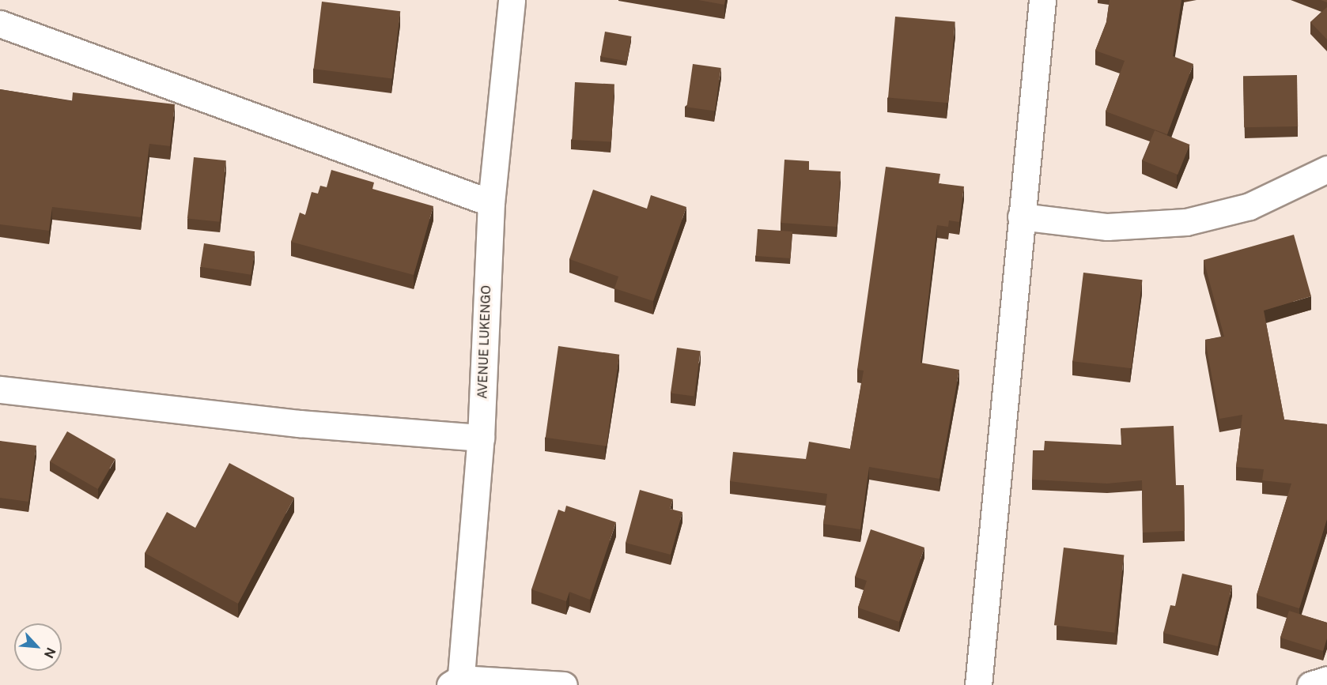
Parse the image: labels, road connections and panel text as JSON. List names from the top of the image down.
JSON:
{
  "streets": {
    "street": ["AVENUE LUKENGO"]
  },
  "north": "bottom right"
}
